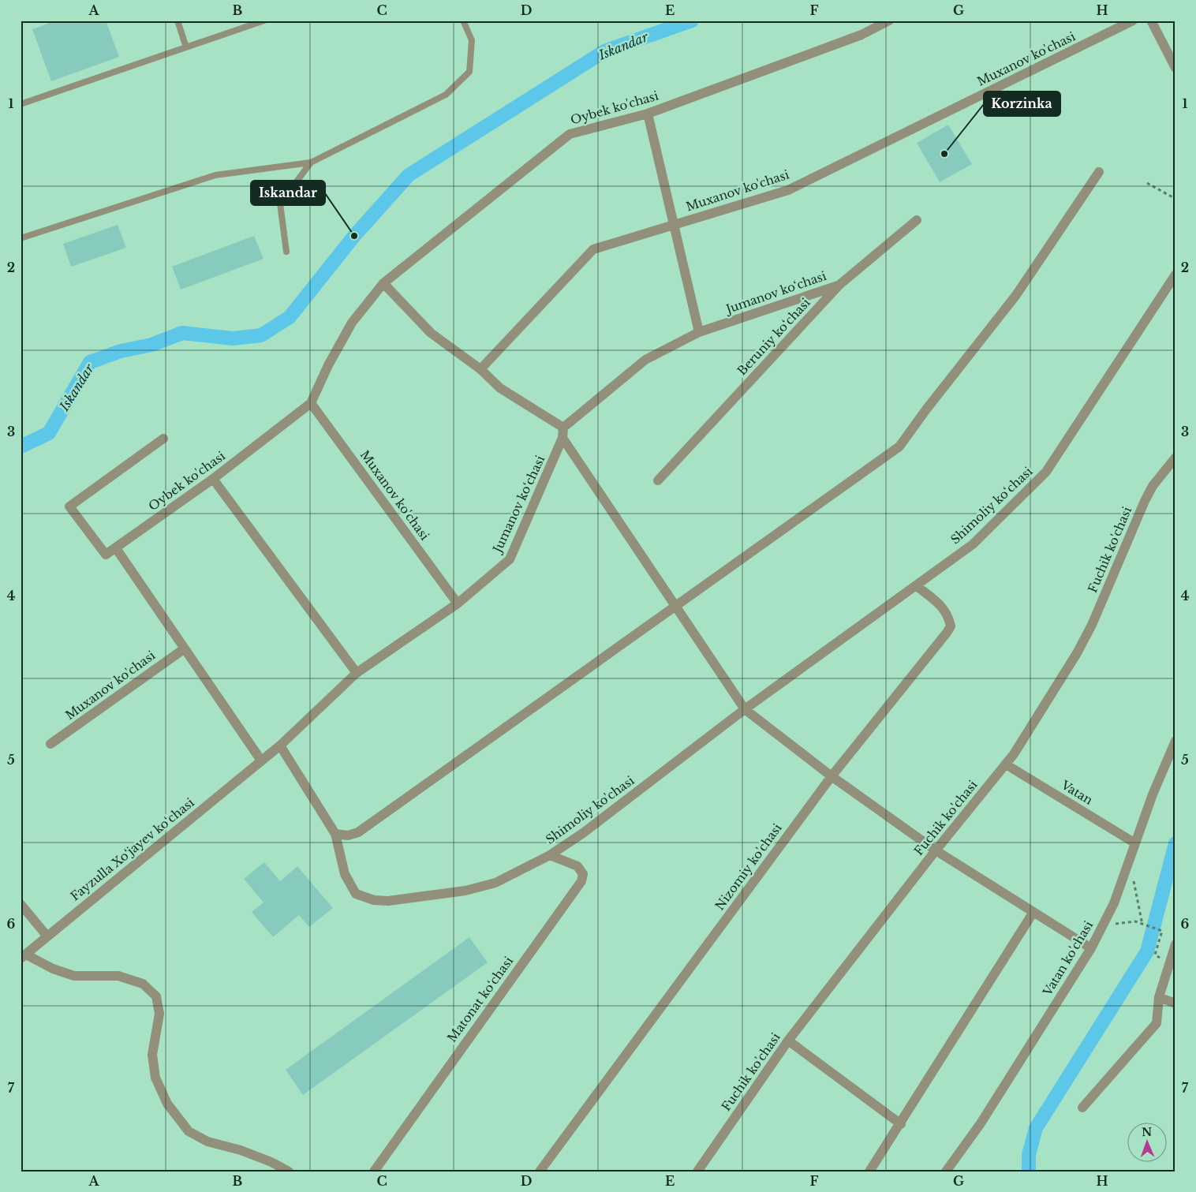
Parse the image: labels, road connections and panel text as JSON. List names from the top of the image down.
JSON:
{
  "streets": {
    "street": [
      "Muxanov ko'chasi",
      "Oybek ko'chasi",
      "Jumanov ko‘chasi",
      "Beruniy ko‘chasi",
      "Shimoliy ko‘chasi",
      "Fuchik ko'chasi",
      "Vatan",
      "Shimoliy ko'chasi",
      "Fayzulla Xo‘jayev ko‘chasi",
      "Nizomiy ko'chasi",
      "Vatan ko'chasi",
      "Matonat ko‘chasi"
    ]
  },
  "crossings": [
    ["Muxanov ko'chasi", "Oybek ko'chasi"],
    ["Muxanov ko'chasi", "Jumanov ko‘chasi"],
    ["Jumanov ko‘chasi", "Beruniy ko‘chasi"],
    ["Jumanov ko‘chasi", "Shimoliy ko'chasi"],
    ["Jumanov ko‘chasi", "Fayzulla Xo‘jayev ko‘chasi"],
    ["Shimoliy ko‘chasi", "Shimoliy ko'chasi"],
    ["Shimoliy ko‘chasi", "Nizomiy ko'chasi"],
    ["Fuchik ko'chasi", "Vatan"],
    ["Vatan", "Vatan ko'chasi"],
    ["Shimoliy ko'chasi", "Matonat ko‘chasi"]
  ],
  "water": ["Iskandar"],
  "places": ["Korzinka", "Iskandar"],
  "north": "top",
  "grid": {
    "columns": [
      "A",
      "B",
      "C",
      "D",
      "E",
      "F",
      "G",
      "H"
    ],
    "rows": [
      "1",
      "2",
      "3",
      "4",
      "5",
      "6",
      "7"
    ]
  }
}
